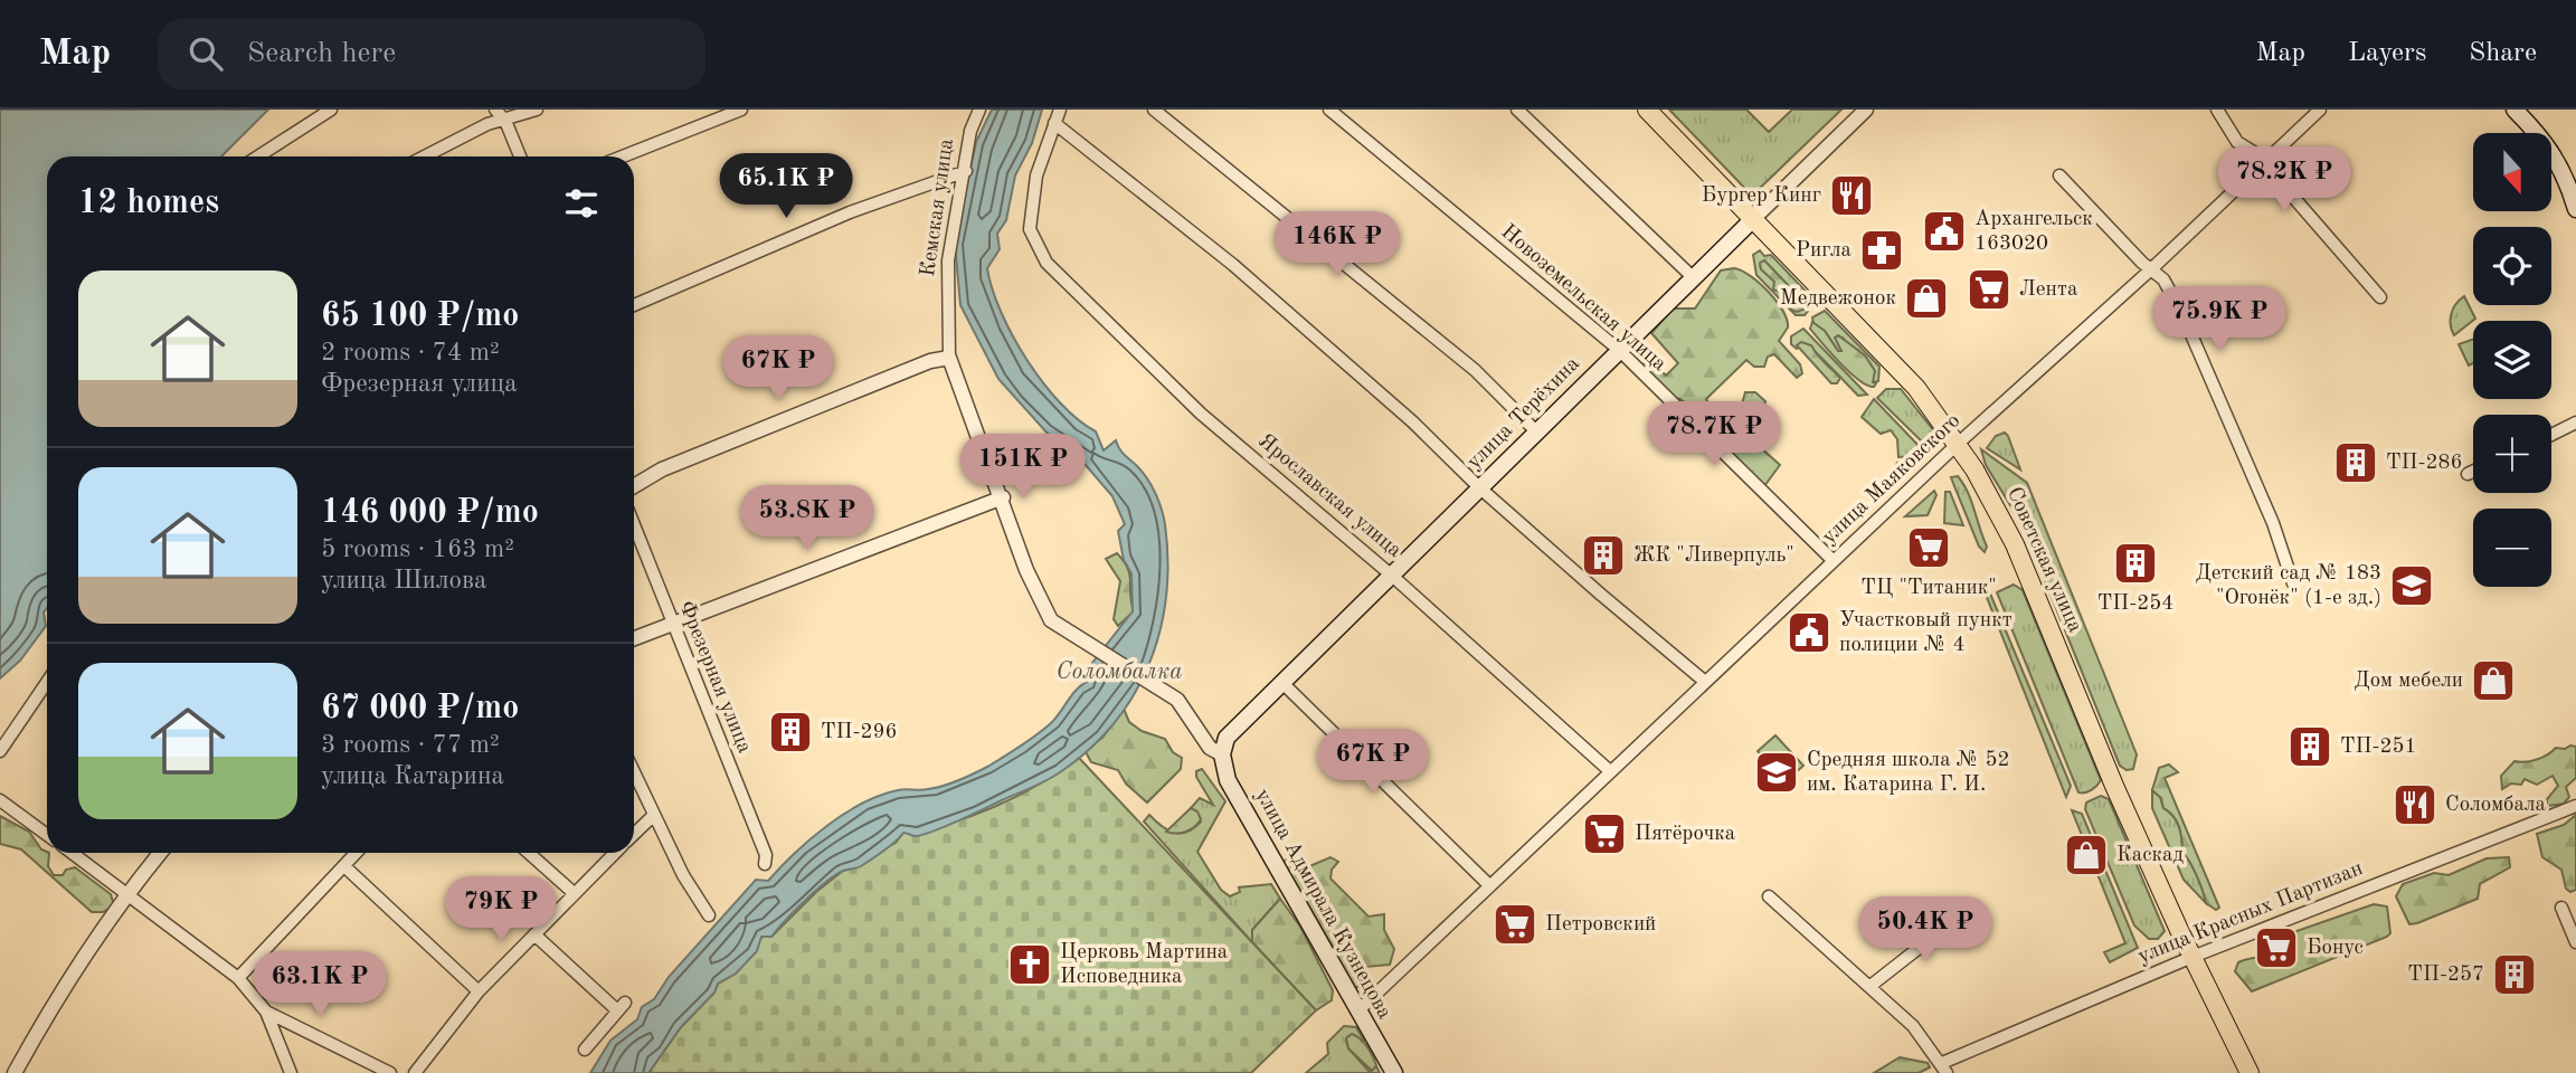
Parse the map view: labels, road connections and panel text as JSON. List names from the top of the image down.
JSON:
{
  "streets": {
    "main road": ["улица Терёхина", "Советская улица", "улица Адмирала Кузнецова"],
    "street": [
      "Кемская улица",
      "Новоземельская улица",
      "улица Маяковского",
      "Ярославская улица",
      "Фрезерная улица",
      "улица Красных Партизан"
    ]
  },
  "crossings": [
    ["Кемская улица", "улица Терёхина"],
    ["Кемская улица", "улица Адмирала Кузнецова"],
    ["Новоземельская улица", "улица Терёхина"],
    ["Новоземельская улица", "улица Маяковского"],
    ["улица Терёхина", "Ярославская улица"],
    ["улица Терёхина", "Советская улица"],
    ["улица Терёхина", "улица Адмирала Кузнецова"],
    ["улица Маяковского", "Ярославская улица"],
    ["улица Маяковского", "Советская улица"],
    ["улица Маяковского", "улица Адмирала Кузнецова"],
    ["Советская улица", "улица Красных Партизан"]
  ],
  "water": ["Соломбалка"],
  "places": {
    "restaurant": ["Бургер Кинг", "Соломбала"],
    "public building": ["Архангельск 163020", "Участковый пункт полиции № 4"],
    "pharmacy": ["Ригла"],
    "supermarket": [
      "Лента",
      "ТЦ \"Титаник\"",
      "Пятёрочка",
      "Петровский",
      "Бонус"
    ],
    "shop": ["Медвежонок", "Дом мебели", "Каскад"],
    "building": [
      "ТП-286",
      "ЖК \"Ливерпуль\"",
      "ТП-254",
      "ТП-296",
      "ТП-251",
      "ТП-257"
    ],
    "school or university": ["Детский сад № 183 \"Огонёк\" (1-е зд.)", "Средняя школа № 52 им. Катарина Г. И."],
    "church": ["Церковь Мартина Исповедника"]
  },
  "north": "bottom",
  "page": {
    "header": "Map",
    "search": "Search here",
    "nav": ["Map", "Layers", "Share"],
    "map_buttons": ["+", "−"],
    "price": [
      "78.2K ₽",
      "65.1K ₽",
      "146K ₽",
      "75.9K ₽",
      "67K ₽",
      "78.7K ₽",
      "151K ₽",
      "53.8K ₽",
      "67K ₽",
      "79K ₽",
      "50.4K ₽",
      "63.1K ₽"
    ],
    "heading": "12 homes",
    "list": [
      {
        "name": "65 100 ₽/mo",
        "note": "2 rooms · 74 m² · Фрезерная улица"
      },
      {
        "name": "146 000 ₽/mo",
        "note": "5 rooms · 163 m² · улица Шилова"
      },
      {
        "name": "67 000 ₽/mo",
        "note": "3 rooms · 77 m² · улица Катарина"
      }
    ]
  }
}
